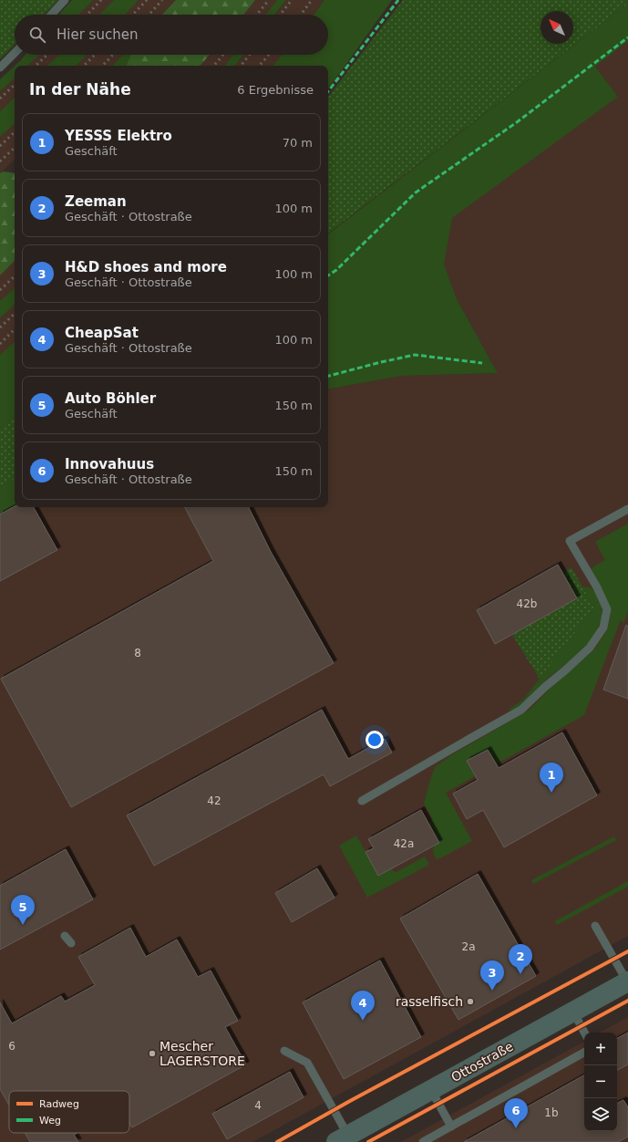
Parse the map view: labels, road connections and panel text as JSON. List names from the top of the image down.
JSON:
{
  "streets": {
    "main road": ["Ottostraße"]
  },
  "places": ["rasselfisch", "Mescher LAGERSTORE"],
  "house_numbers": [
    "42b",
    "8",
    "42",
    "42a",
    "2a",
    "6",
    "4",
    "1b"
  ],
  "legend": ["Radweg", "Weg"],
  "north": "top left",
  "page": {
    "search": "Hier suchen",
    "heading": ["In der Nähe", "6 Ergebnisse"],
    "list": [
      {
        "mark": "1",
        "name": "YESSS Elektro",
        "note": "Geschäft",
        "value": "70 m"
      },
      {
        "mark": "2",
        "name": "Zeeman",
        "note": "Geschäft · Ottostraße",
        "value": "100 m"
      },
      {
        "mark": "3",
        "name": "H&D shoes and more",
        "note": "Geschäft · Ottostraße",
        "value": "100 m"
      },
      {
        "mark": "4",
        "name": "CheapSat",
        "note": "Geschäft · Ottostraße",
        "value": "100 m"
      },
      {
        "mark": "5",
        "name": "Auto Böhler",
        "note": "Geschäft",
        "value": "150 m"
      },
      {
        "mark": "6",
        "name": "Innovahuus",
        "note": "Geschäft · Ottostraße",
        "value": "150 m"
      }
    ],
    "pins": [
      "1",
      "5",
      "2",
      "3",
      "4",
      "6"
    ],
    "map_buttons": ["+", "−"]
  }
}
